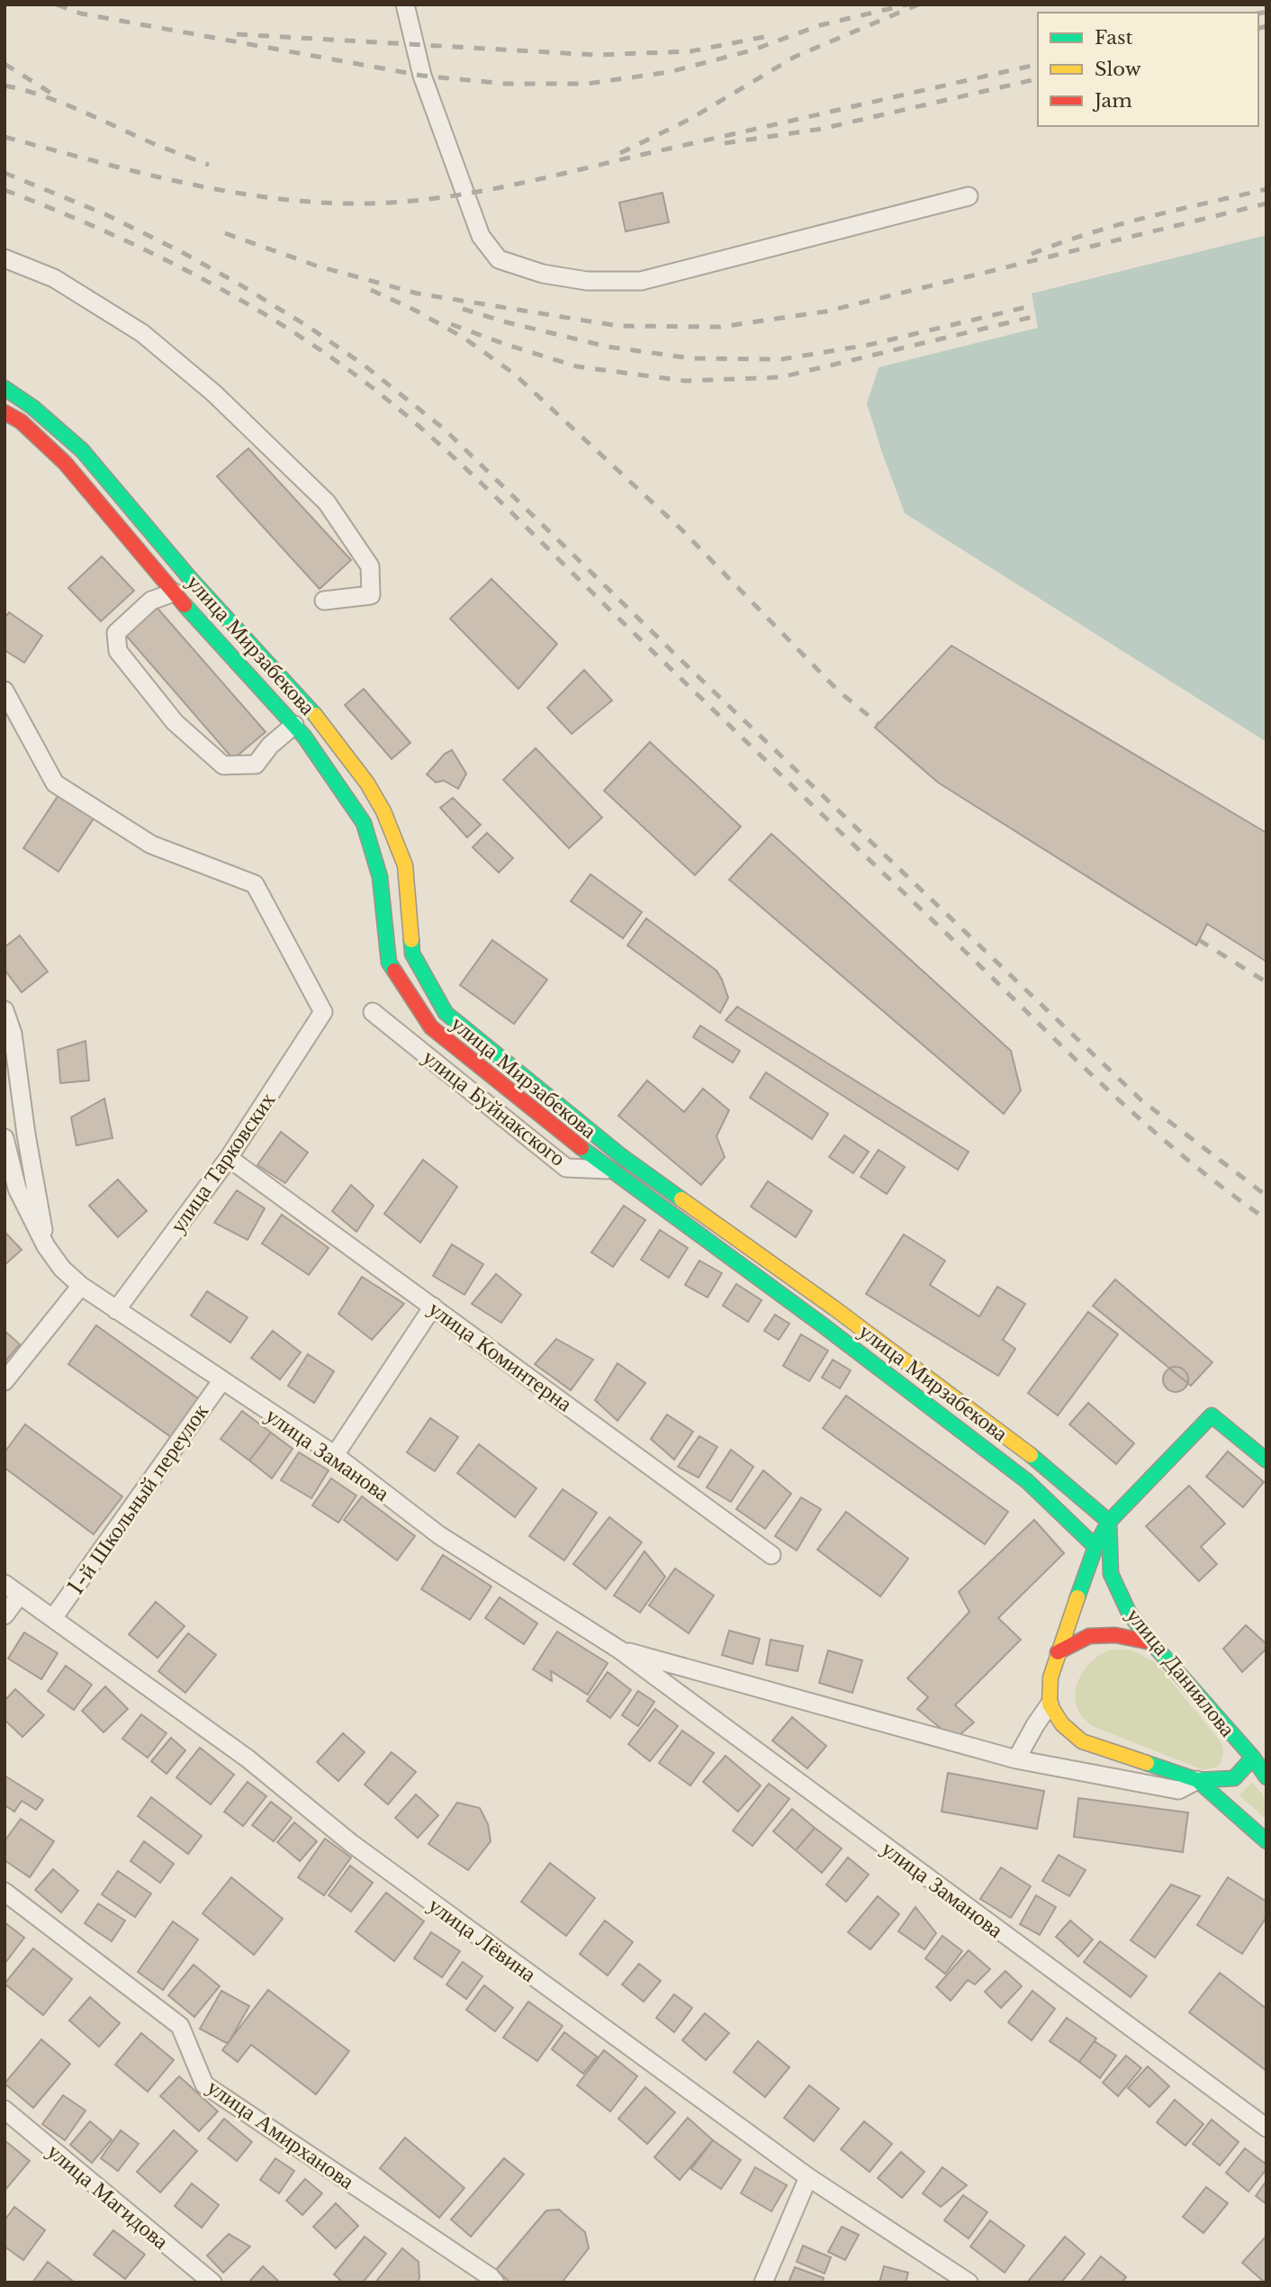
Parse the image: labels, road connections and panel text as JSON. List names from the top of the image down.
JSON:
{
  "streets": {
    "main road": ["улица Мирзабекова", "улица Даниялова"],
    "street": [
      "улица Буйнакского",
      "улица Тарковских",
      "улица Коминтерна",
      "улица Заманова",
      "1-й Школьный переулок",
      "улица Лёвина",
      "улица Амирханова",
      "улица Магидова"
    ]
  },
  "crossings": [
    ["улица Мирзабекова", "улица Буйнакского"],
    ["улица Мирзабекова", "улица Даниялова"],
    ["улица Тарковских", "улица Коминтерна"],
    ["улица Тарковских", "улица Заманова"],
    ["улица Заманова", "1-й Школьный переулок"],
    ["1-й Школьный переулок", "улица Лёвина"]
  ],
  "legend": ["Fast", "Slow", "Jam"]
}
